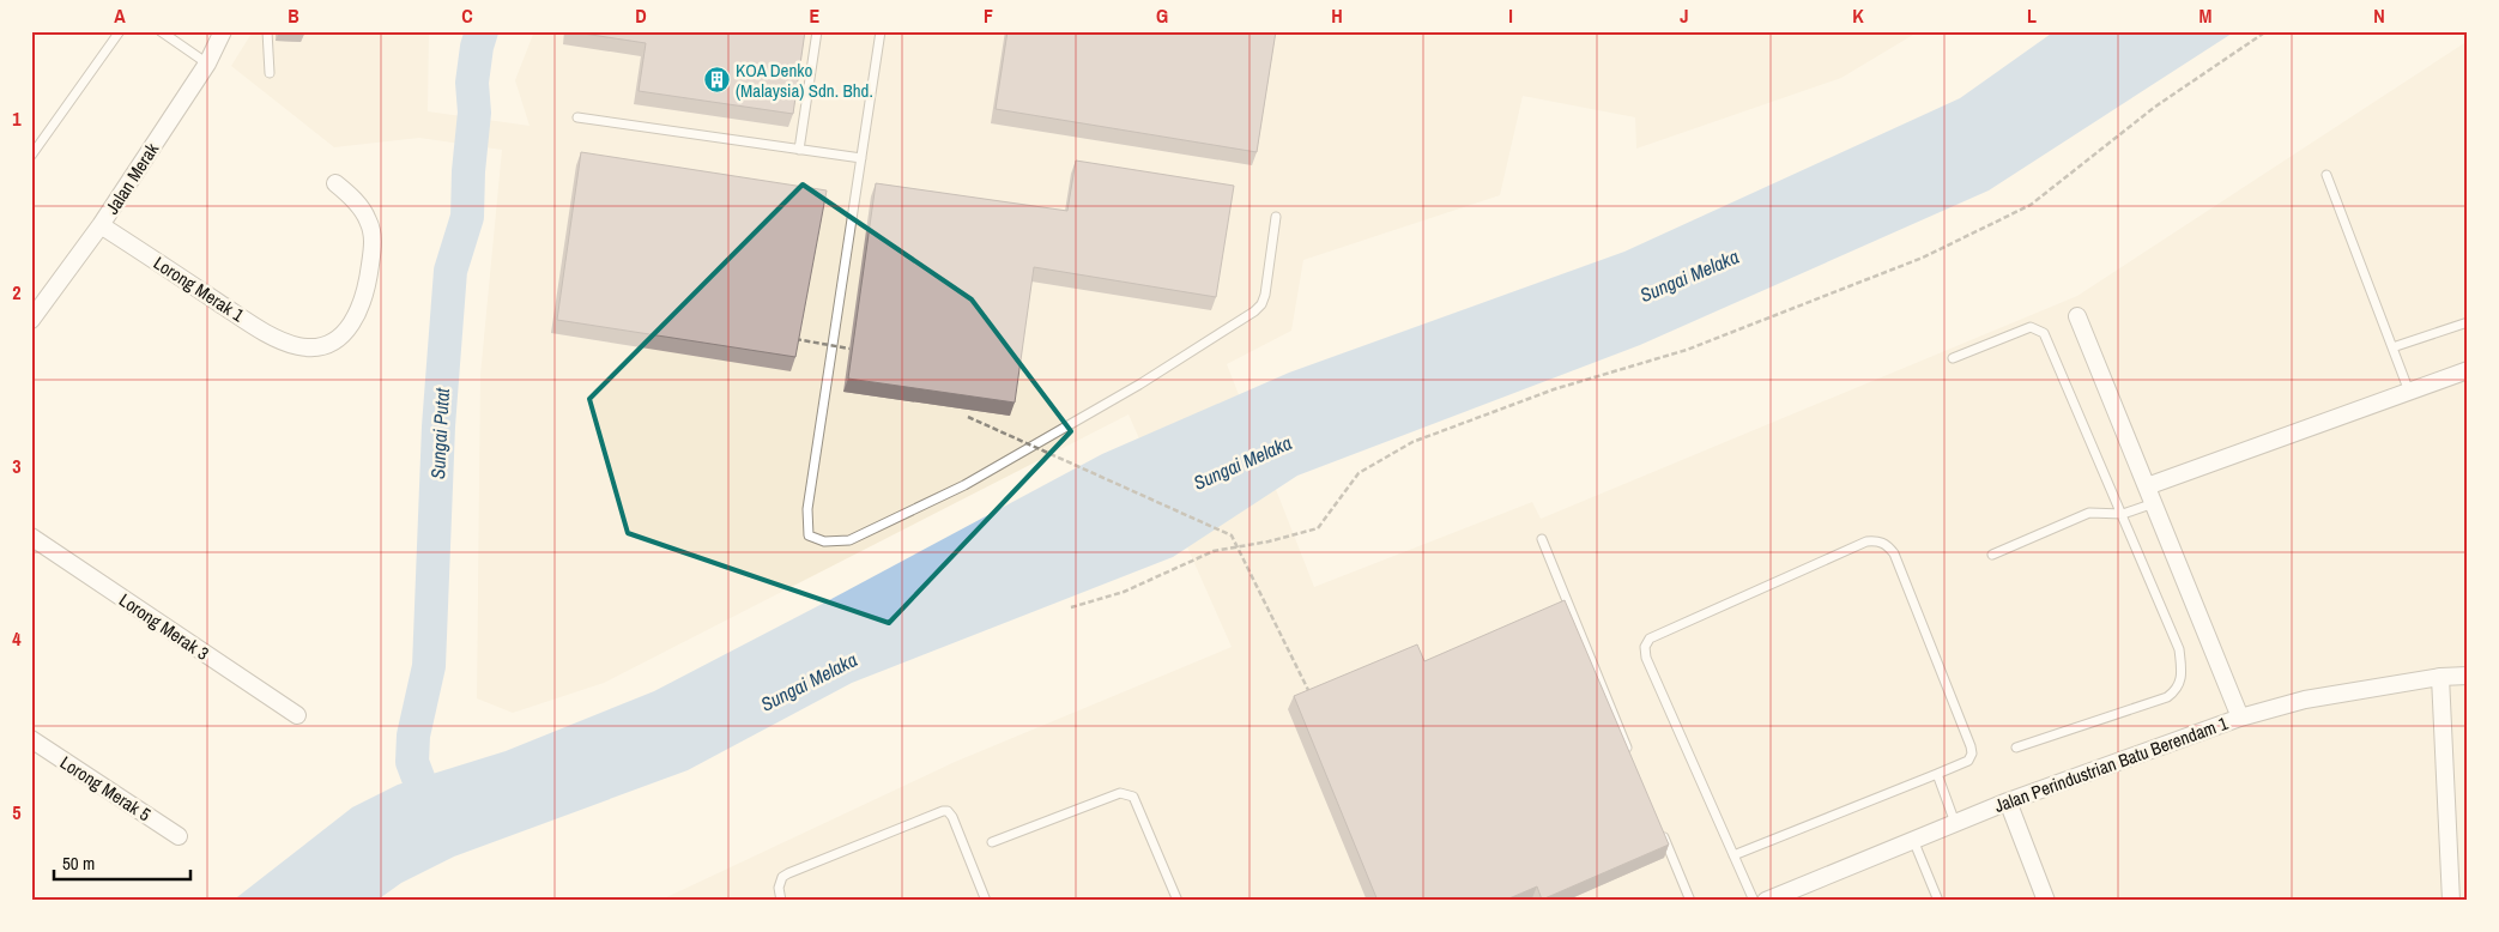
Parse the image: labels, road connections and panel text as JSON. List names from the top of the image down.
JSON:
{
  "streets": {
    "street": [
      "Jalan Merak",
      "Lorong Merak 1",
      "Lorong Merak 3",
      "Jalan Perindustrian Batu Berendam 1",
      "Lorong Merak 5"
    ]
  },
  "crossings": [
    ["Jalan Merak", "Lorong Merak 1"]
  ],
  "water": ["Sungai Melaka", "Sungai Putat"],
  "places": {
    "building": ["KOA Denko (Malaysia) Sdn. Bhd."]
  },
  "scale_bar": "50 m",
  "grid": {
    "columns": [
      "A",
      "B",
      "C",
      "D",
      "E",
      "F",
      "G",
      "H",
      "I",
      "J",
      "K",
      "L",
      "M",
      "N"
    ],
    "rows": [
      "1",
      "2",
      "3",
      "4",
      "5"
    ]
  }
}
